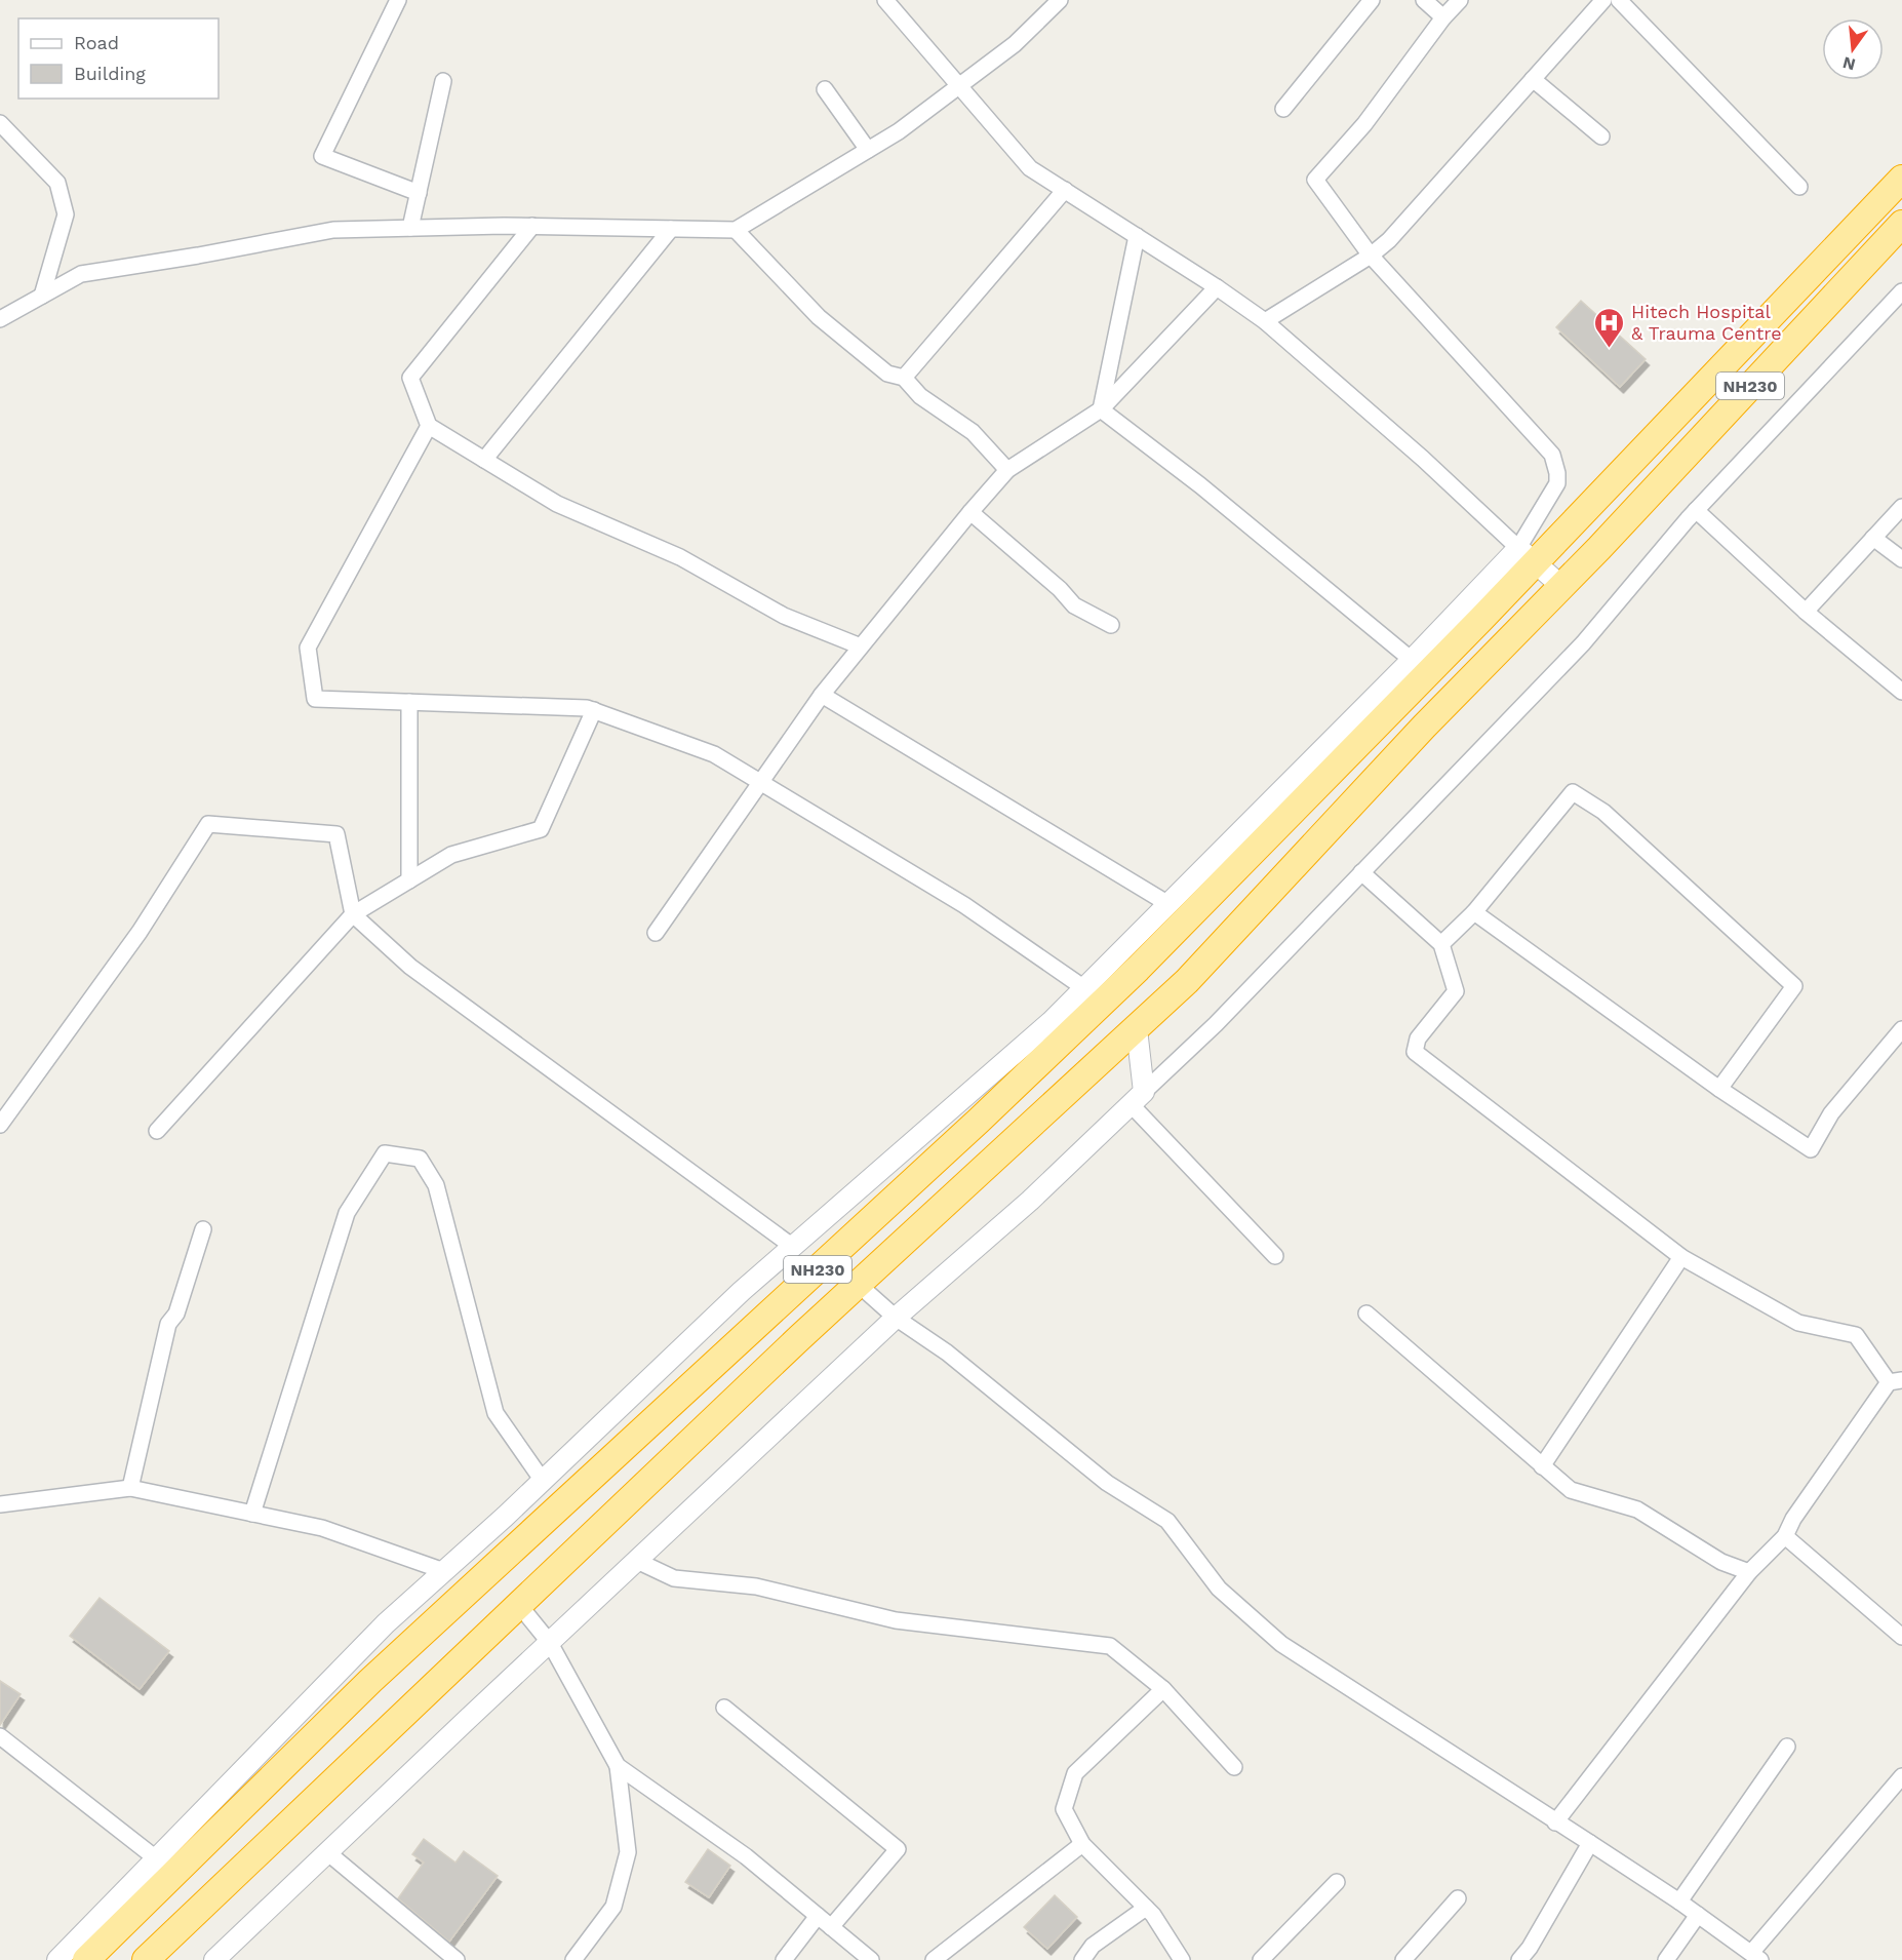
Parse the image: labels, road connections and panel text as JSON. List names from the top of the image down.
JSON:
{
  "streets": {
    "highway": ["NH230"]
  },
  "places": {
    "hospital": ["Hitech Hospital & Trauma Centre"]
  },
  "legend": ["Road", "Building"],
  "north": "bottom"
}
